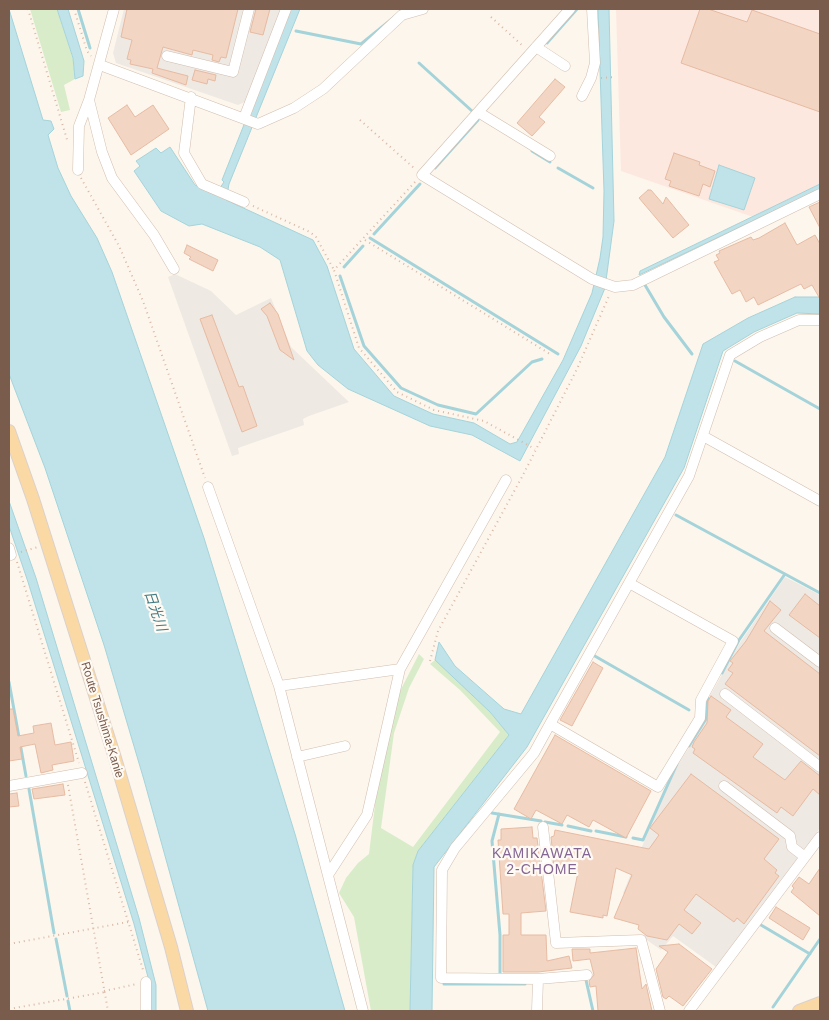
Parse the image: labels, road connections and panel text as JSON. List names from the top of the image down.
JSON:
{
  "streets": {
    "main road": ["Route Tsushima-Kanie"]
  },
  "districts": ["KAMIKAWATA 2-CHOME"],
  "water": ["日光川"]
}
